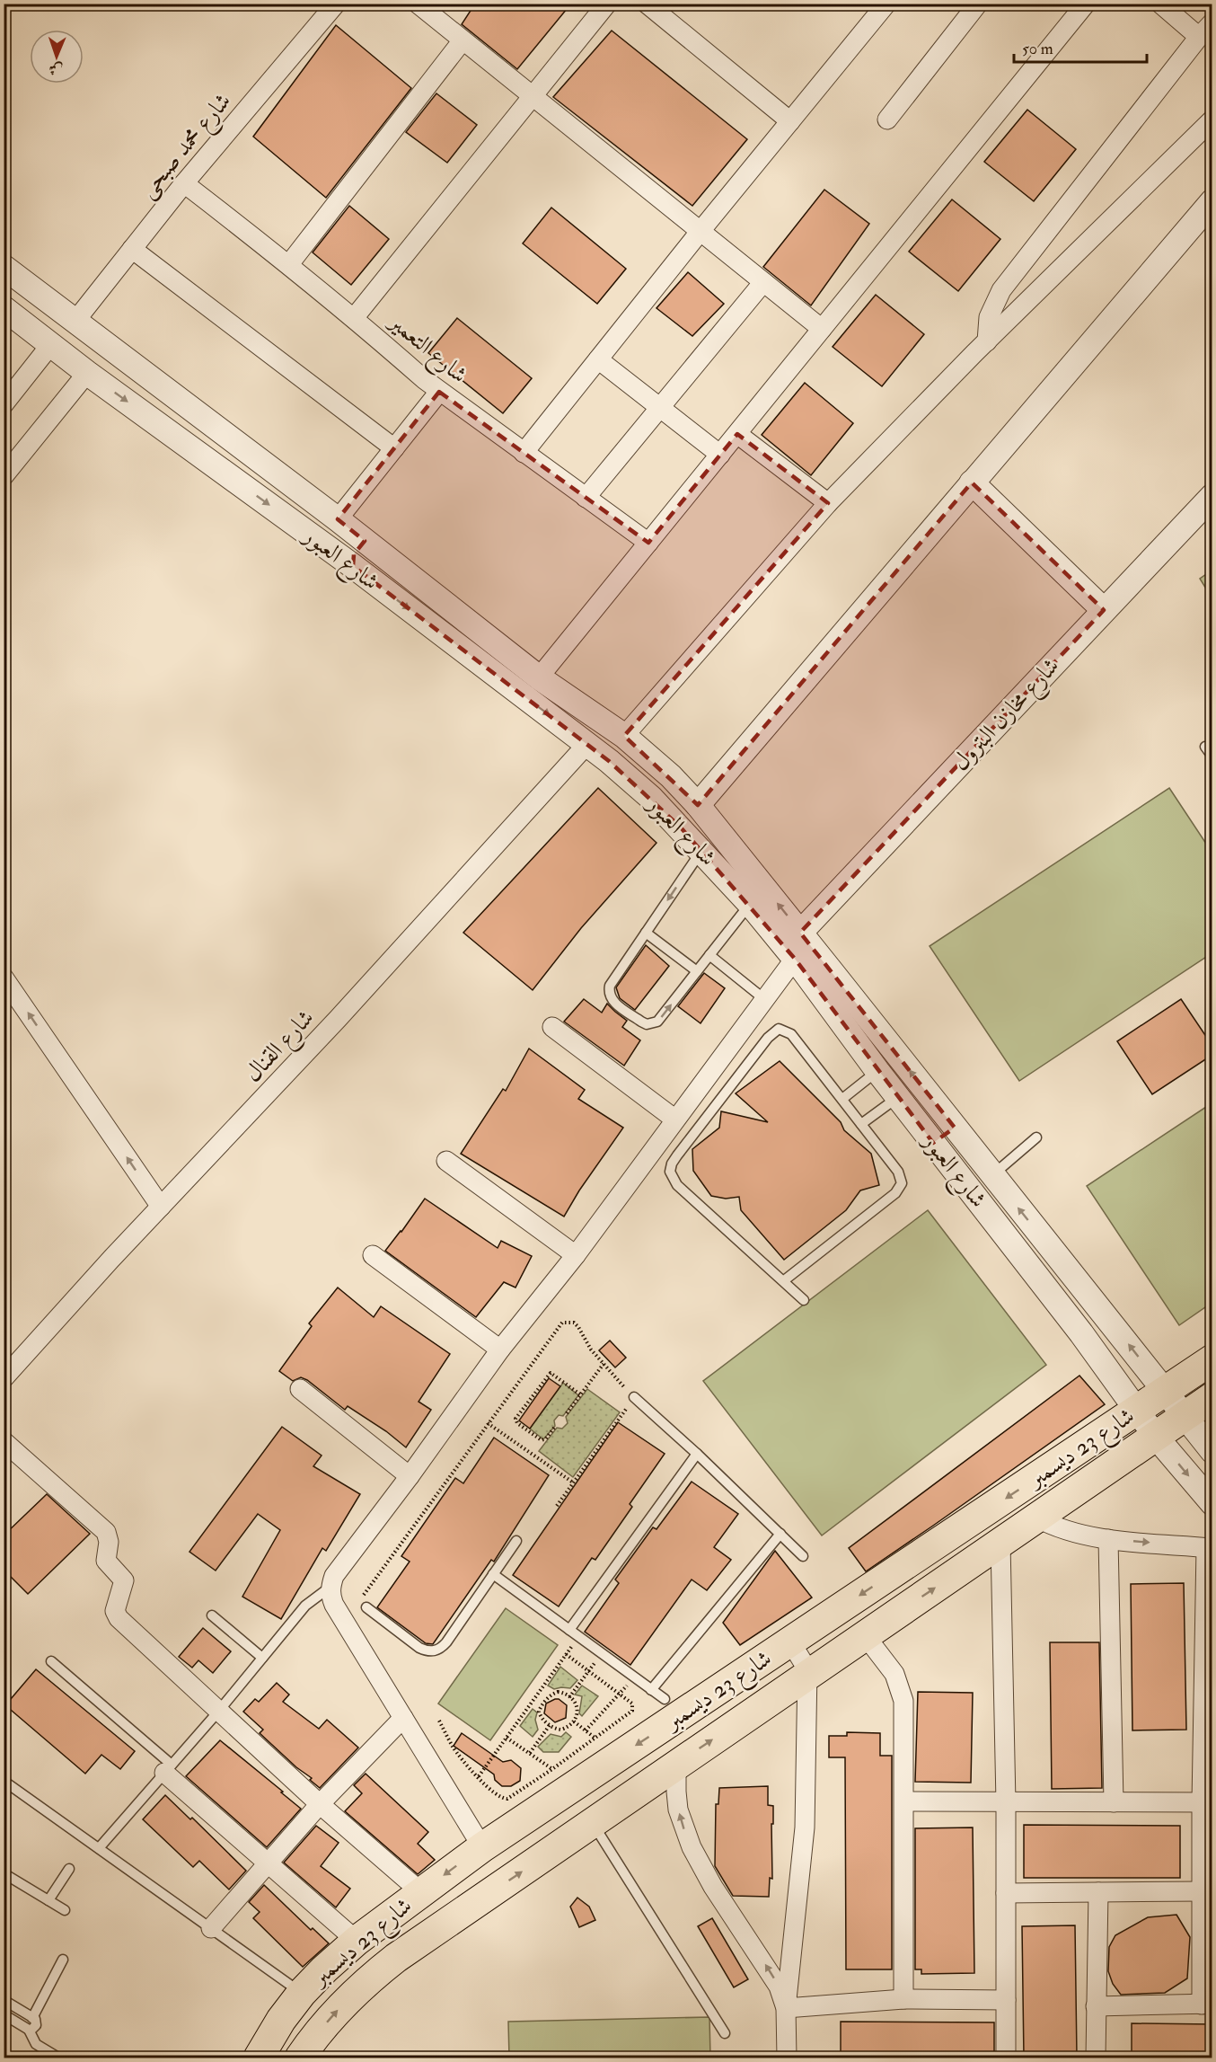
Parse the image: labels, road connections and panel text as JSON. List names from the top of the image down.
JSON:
{
  "streets": {
    "main road": ["شارع 23 ديسمبر"],
    "street": [
      "شارع محمد صبحى",
      "شارع التعمير",
      "شارع العبور",
      "شارع مخازن البترول",
      "شارع القنال"
    ]
  },
  "crossings": [
    ["شارع محمد صبحى", "شارع التعمير"],
    ["شارع محمد صبحى", "شارع العبور"],
    ["شارع العبور", "شارع مخازن البترول"],
    ["شارع العبور", "شارع القنال"],
    ["شارع العبور", "شارع 23 ديسمبر"]
  ],
  "scale_bar": "50 m",
  "north": "bottom"
}
